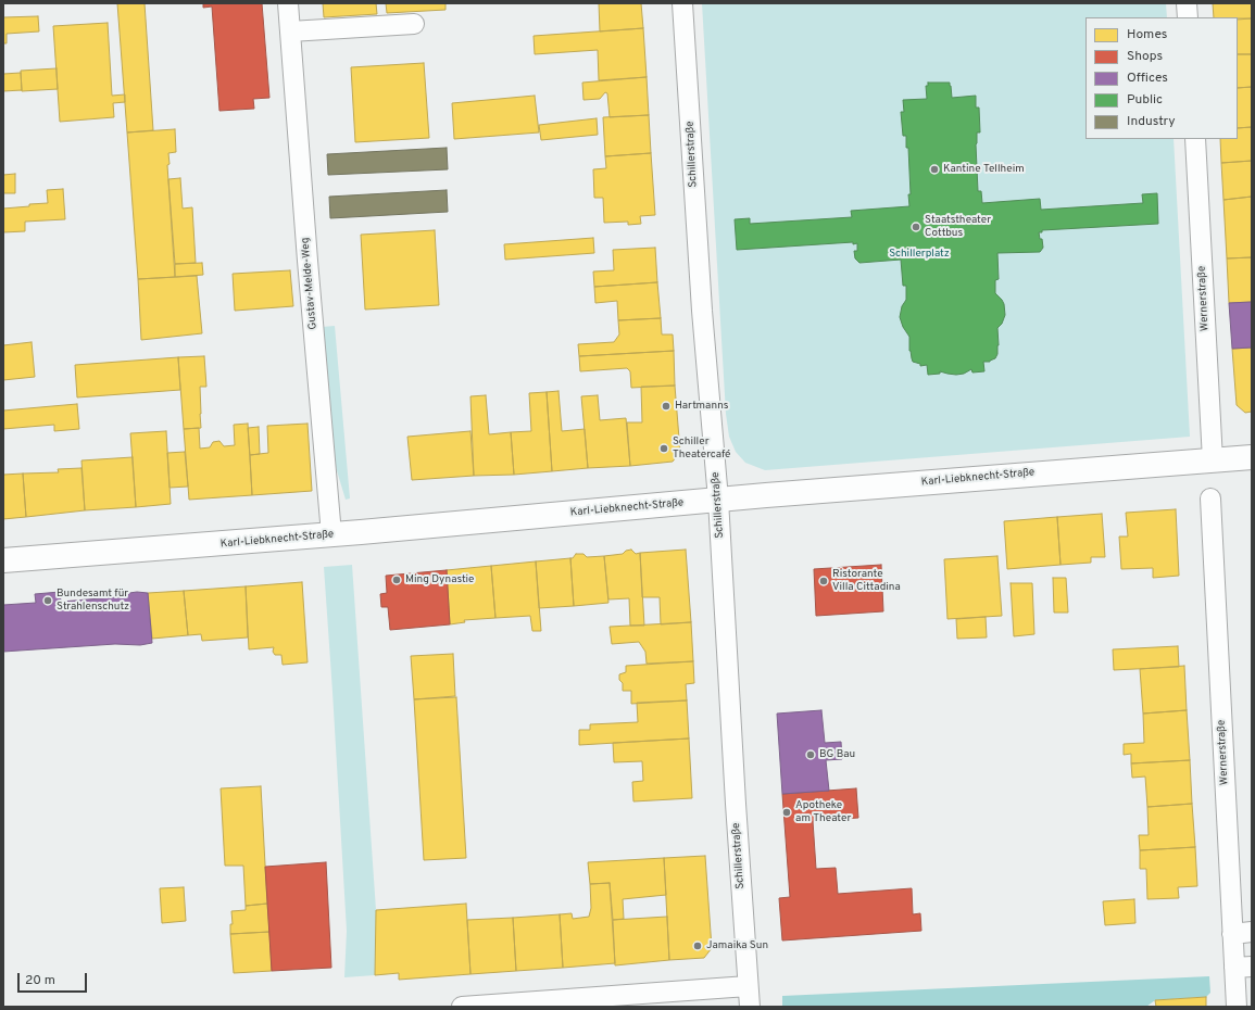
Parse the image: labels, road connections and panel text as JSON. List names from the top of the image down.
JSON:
{
  "streets": {
    "main road": ["Karl-Liebknecht-Straße"],
    "street": ["Schillerstraße", "Gustav-Melde-Weg", "Wernerstraße"]
  },
  "crossings": [
    ["Schillerstraße", "Karl-Liebknecht-Straße"],
    ["Gustav-Melde-Weg", "Karl-Liebknecht-Straße"],
    ["Wernerstraße", "Karl-Liebknecht-Straße"]
  ],
  "parks": ["Schillerplatz"],
  "places": [
    "Kantine Tellheim",
    "Staatstheater Cottbus",
    "Hartmanns",
    "Schiller Theatercafé",
    "Ming Dynastie",
    "Ristorante Villa Cittadina",
    "Bundesamt für Strahlenschutz",
    "BG Bau",
    "Apotheke am Theater",
    "Jamaika Sun"
  ],
  "legend": [
    "Homes",
    "Shops",
    "Offices",
    "Public",
    "Industry"
  ],
  "scale_bar": "20 m"
}
